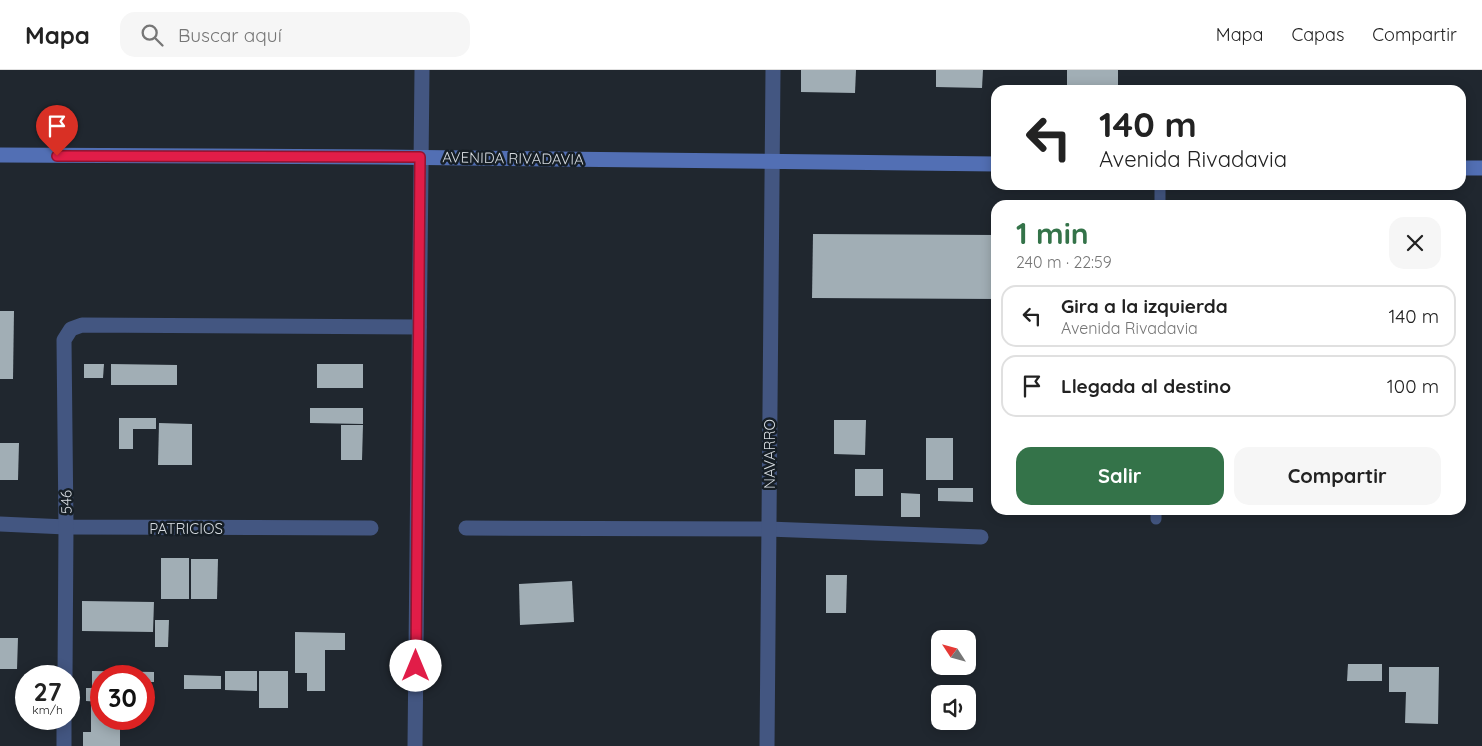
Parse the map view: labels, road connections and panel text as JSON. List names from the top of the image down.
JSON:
{
  "streets": {
    "main road": ["AVENIDA RIVADAVIA"],
    "street": ["NAVARRO", "546", "PATRICIOS"]
  },
  "crossings": [
    ["AVENIDA RIVADAVIA", "NAVARRO"],
    ["546", "PATRICIOS"]
  ],
  "north": "top left",
  "page": {
    "header": "Mapa",
    "search": "Buscar aquí",
    "nav": ["Mapa", "Capas", "Compartir"],
    "turn": ["140 m", "Avenida Rivadavia"],
    "heading": ["1 min", "240 m · 22:59"],
    "list": [
      {
        "name": "Gira a la izquierda",
        "note": "Avenida Rivadavia",
        "value": "140 m"
      },
      {
        "name": "Llegada al destino",
        "value": "100 m"
      }
    ],
    "buttons": ["Salir", "Compartir"],
    "speed": "27 km/h",
    "limit": "30"
  }
}
